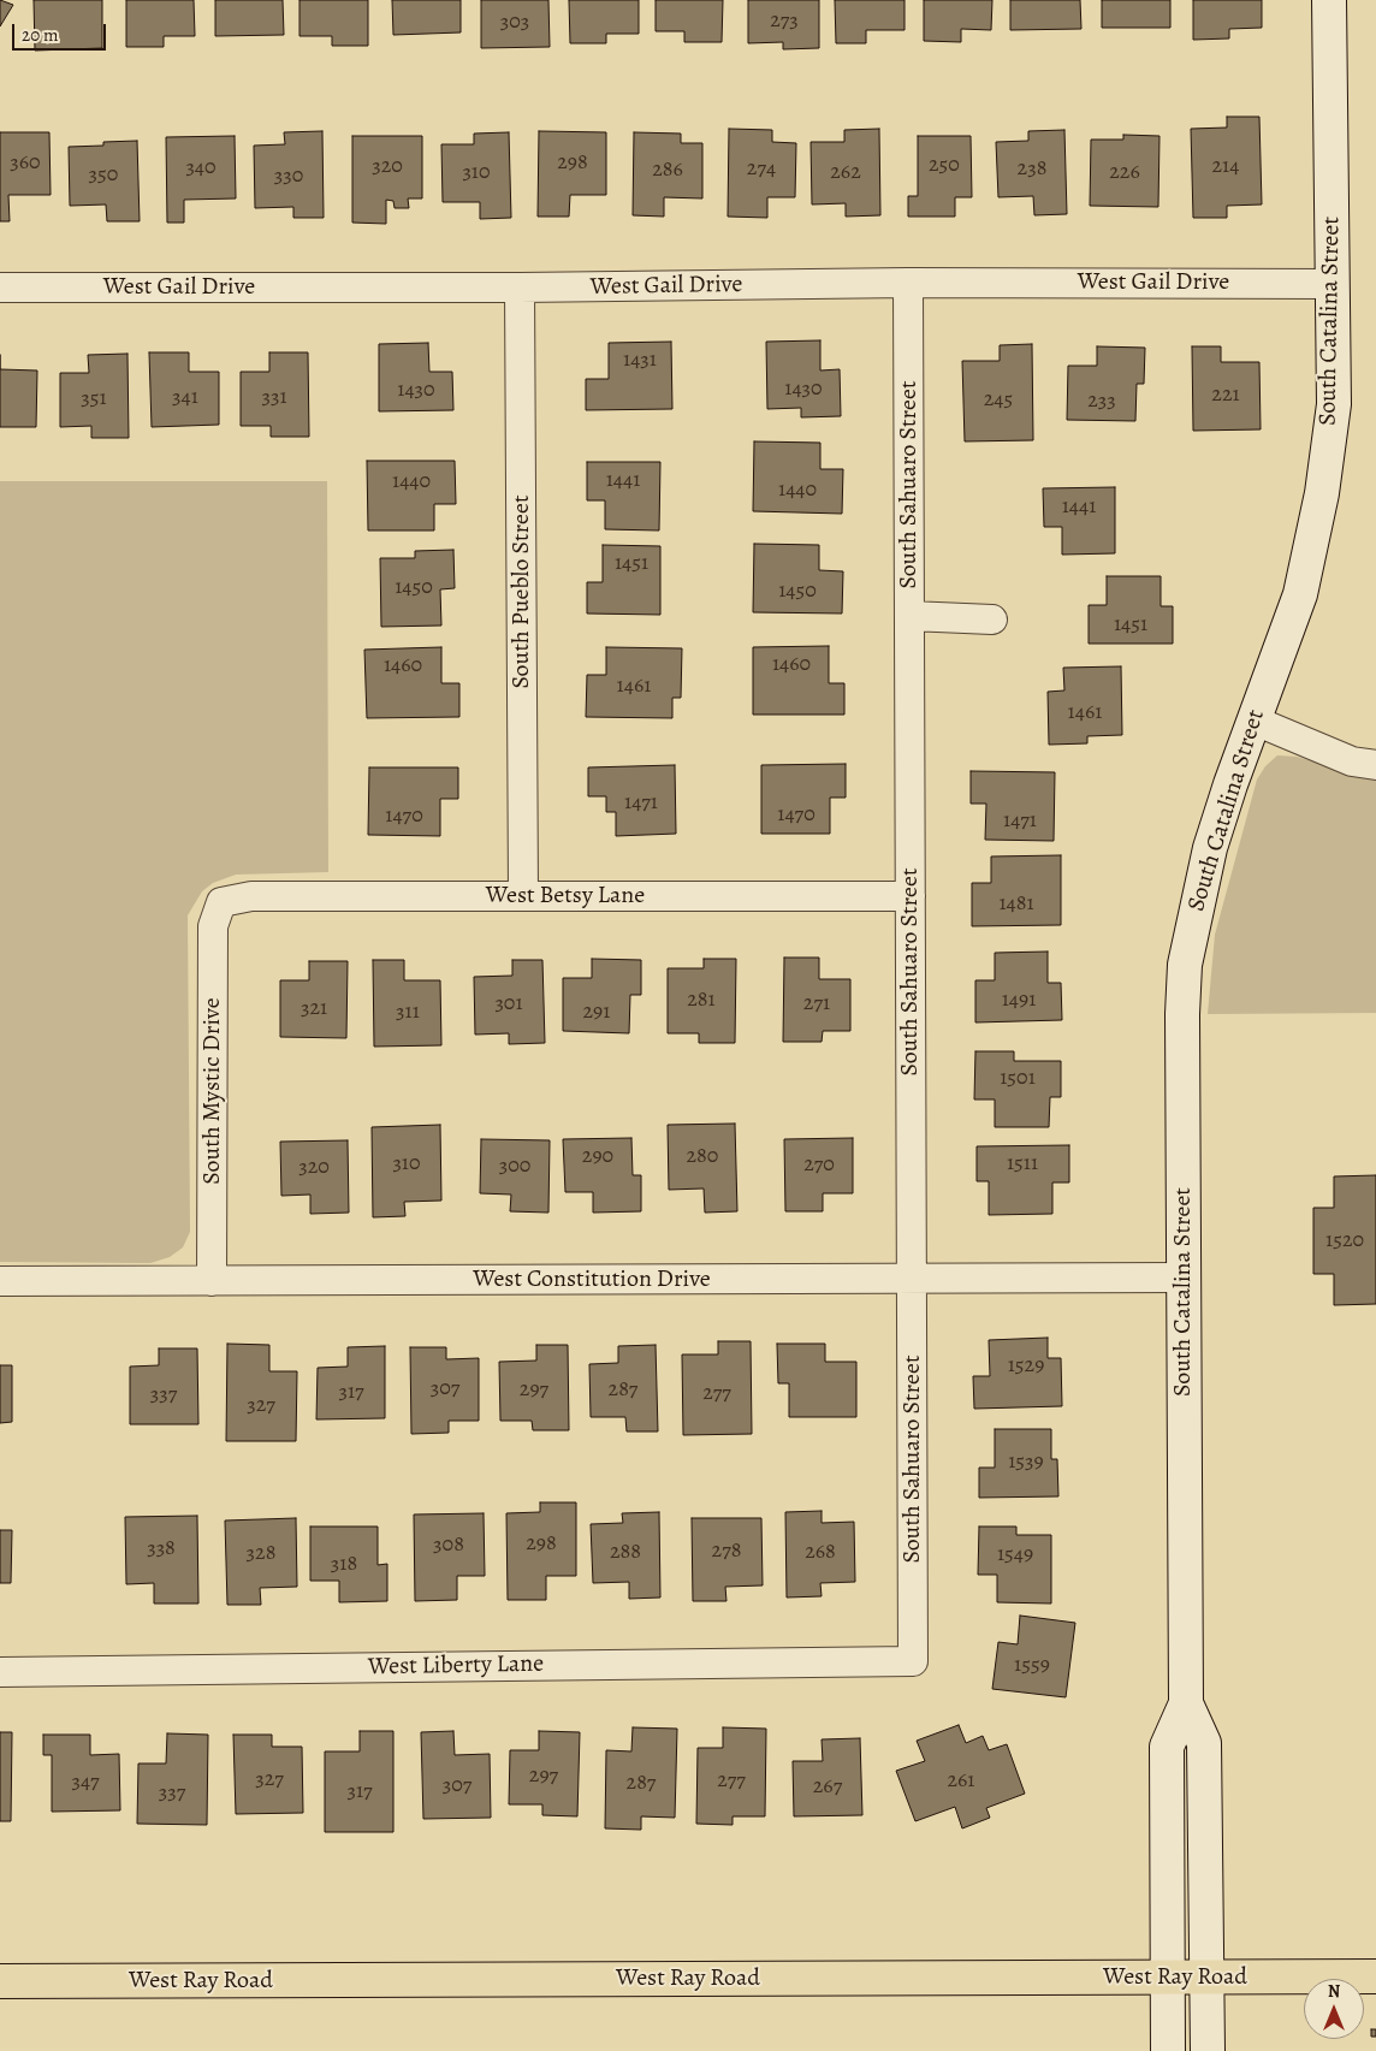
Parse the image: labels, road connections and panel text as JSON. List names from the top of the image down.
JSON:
{
  "streets": {
    "main road": ["West Ray Road"],
    "street": [
      "West Gail Drive",
      "South Catalina Street",
      "South Sahuaro Street",
      "South Pueblo Street",
      "West Betsy Lane",
      "South Mystic Drive",
      "West Constitution Drive",
      "West Liberty Lane"
    ]
  },
  "crossings": [
    ["West Gail Drive", "South Catalina Street"],
    ["West Gail Drive", "South Sahuaro Street"],
    ["West Gail Drive", "South Pueblo Street"],
    ["South Catalina Street", "West Constitution Drive"],
    ["South Catalina Street", "West Ray Road"],
    ["South Sahuaro Street", "West Betsy Lane"],
    ["South Sahuaro Street", "West Constitution Drive"],
    ["South Sahuaro Street", "West Liberty Lane"],
    ["South Pueblo Street", "West Betsy Lane"],
    ["West Betsy Lane", "South Mystic Drive"],
    ["South Mystic Drive", "West Constitution Drive"]
  ],
  "house_numbers": [
    "273",
    "303",
    "360",
    "298",
    "250",
    "320",
    "214",
    "340",
    "274",
    "238",
    "286",
    "310",
    "262",
    "226",
    "350",
    "330",
    "1431",
    "1430",
    "1430",
    "221",
    "341",
    "331",
    "351",
    "245",
    "233",
    "1441",
    "1440",
    "1440",
    "1441",
    "1451",
    "1450",
    "1450",
    "1451",
    "1460",
    "1460",
    "1461",
    "1461",
    "1471",
    "1470",
    "1470",
    "1471",
    "1481",
    "281",
    "1491",
    "301",
    "271",
    "321",
    "311",
    "291",
    "1501",
    "290",
    "280",
    "310",
    "1511",
    "270",
    "300",
    "320",
    "1520",
    "1529",
    "307",
    "297",
    "287",
    "317",
    "277",
    "337",
    "327",
    "1539",
    "298",
    "308",
    "338",
    "278",
    "288",
    "268",
    "328",
    "1549",
    "318",
    "1559",
    "297",
    "327",
    "277",
    "261",
    "347",
    "287",
    "307",
    "267",
    "317",
    "337"
  ],
  "scale_bar": "20 m",
  "north": "top"
}
